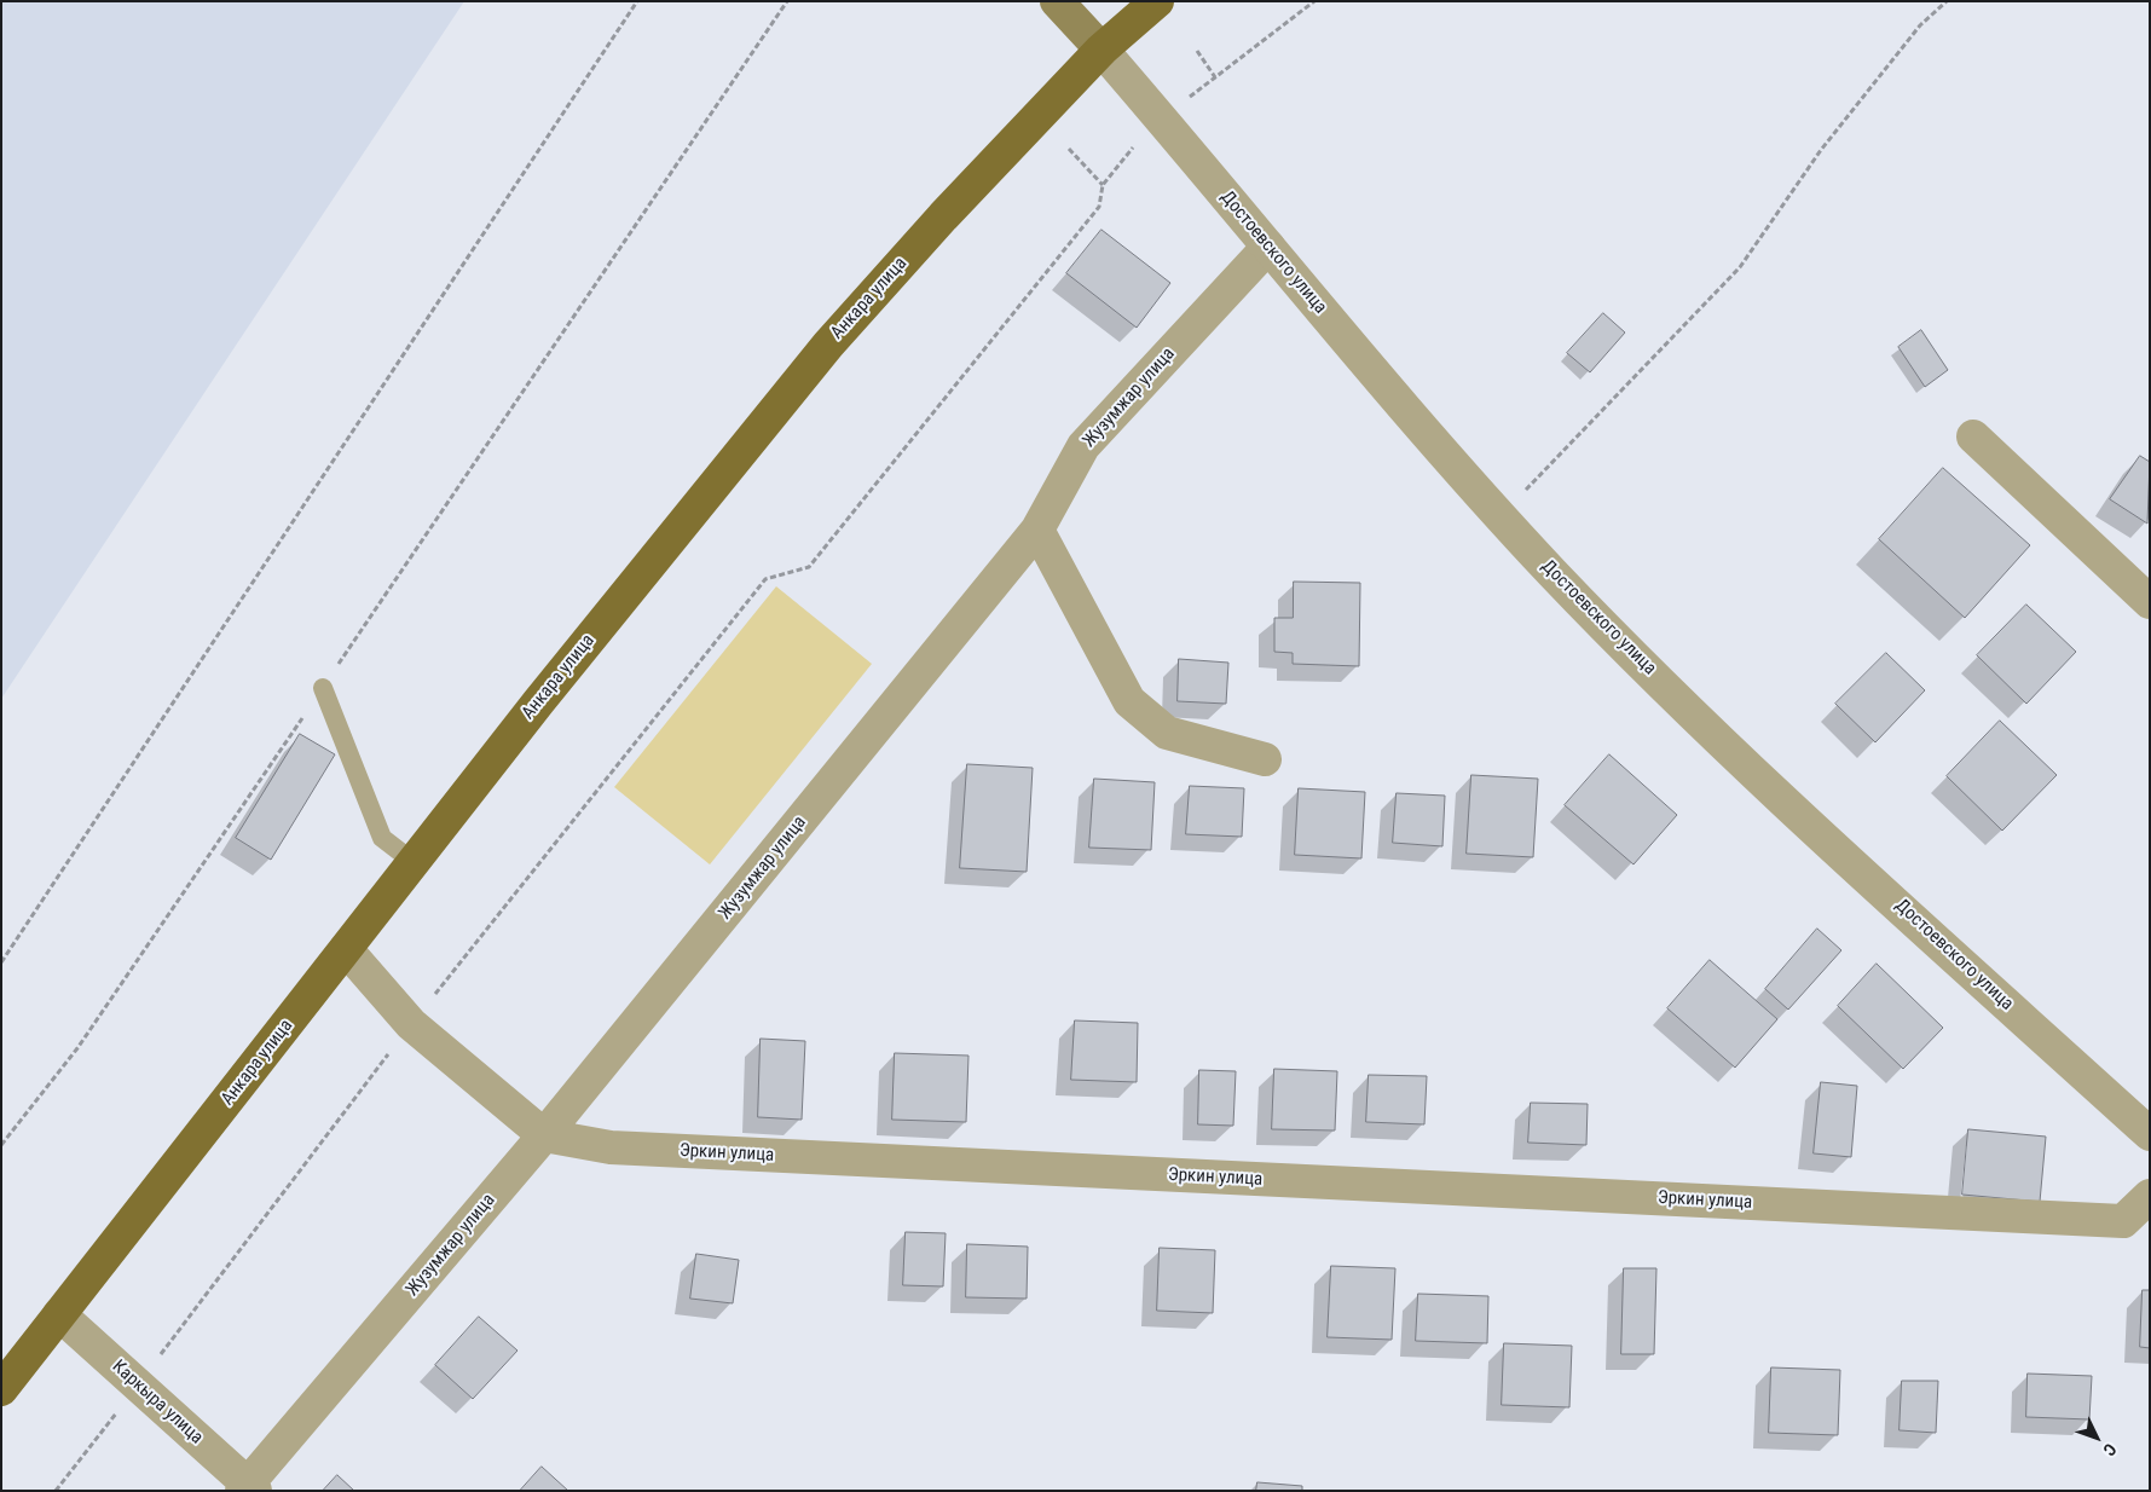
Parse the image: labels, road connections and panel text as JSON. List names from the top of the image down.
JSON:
{
  "streets": {
    "main road": ["Анкара улица"],
    "street": [
      "Достоевского улица",
      "Жузумжар улица",
      "Эркин улица",
      "Каркыра улица"
    ]
  },
  "crossings": [
    ["Достоевского улица", "Анкара улица"],
    ["Достоевского улица", "Жузумжар улица"],
    ["Анкара улица", "Эркин улица"],
    ["Анкара улица", "Каркыра улица"],
    ["Жузумжар улица", "Эркин улица"],
    ["Жузумжар улица", "Каркыра улица"]
  ],
  "north": "bottom right"
}
